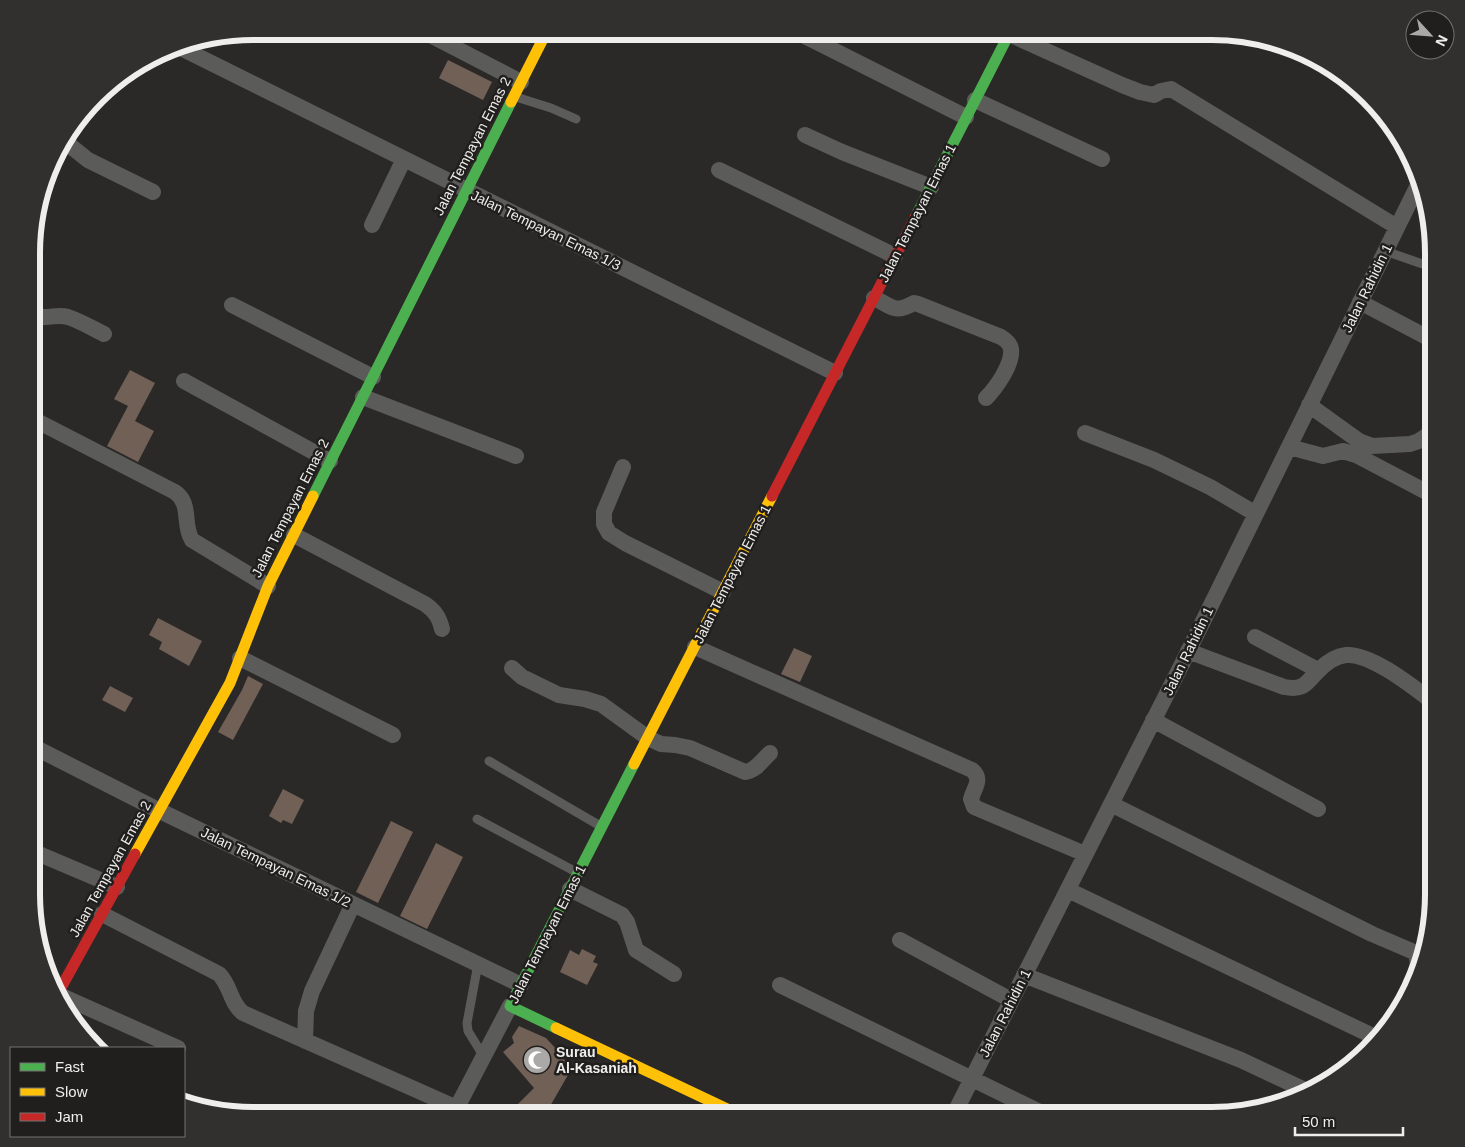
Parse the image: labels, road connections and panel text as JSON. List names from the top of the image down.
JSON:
{
  "streets": {
    "street": [
      "Jalan Tempayan Emas 2",
      "Jalan Tempayan Emas 1",
      "Jalan Tempayan Emas 1/3",
      "Jalan Rahidin 1",
      "Jalan Tempayan Emas 1/2"
    ]
  },
  "crossings": [
    ["Jalan Tempayan Emas 2", "Jalan Tempayan Emas 1/3"],
    ["Jalan Tempayan Emas 2", "Jalan Tempayan Emas 1/2"],
    ["Jalan Tempayan Emas 1", "Jalan Tempayan Emas 1/3"],
    ["Jalan Tempayan Emas 1", "Jalan Tempayan Emas 1/2"]
  ],
  "places": {
    "mosque": ["Surau Al-Kasaniah"]
  },
  "legend": ["Fast", "Slow", "Jam"],
  "scale_bar": "50 m",
  "north": "bottom right"
}
